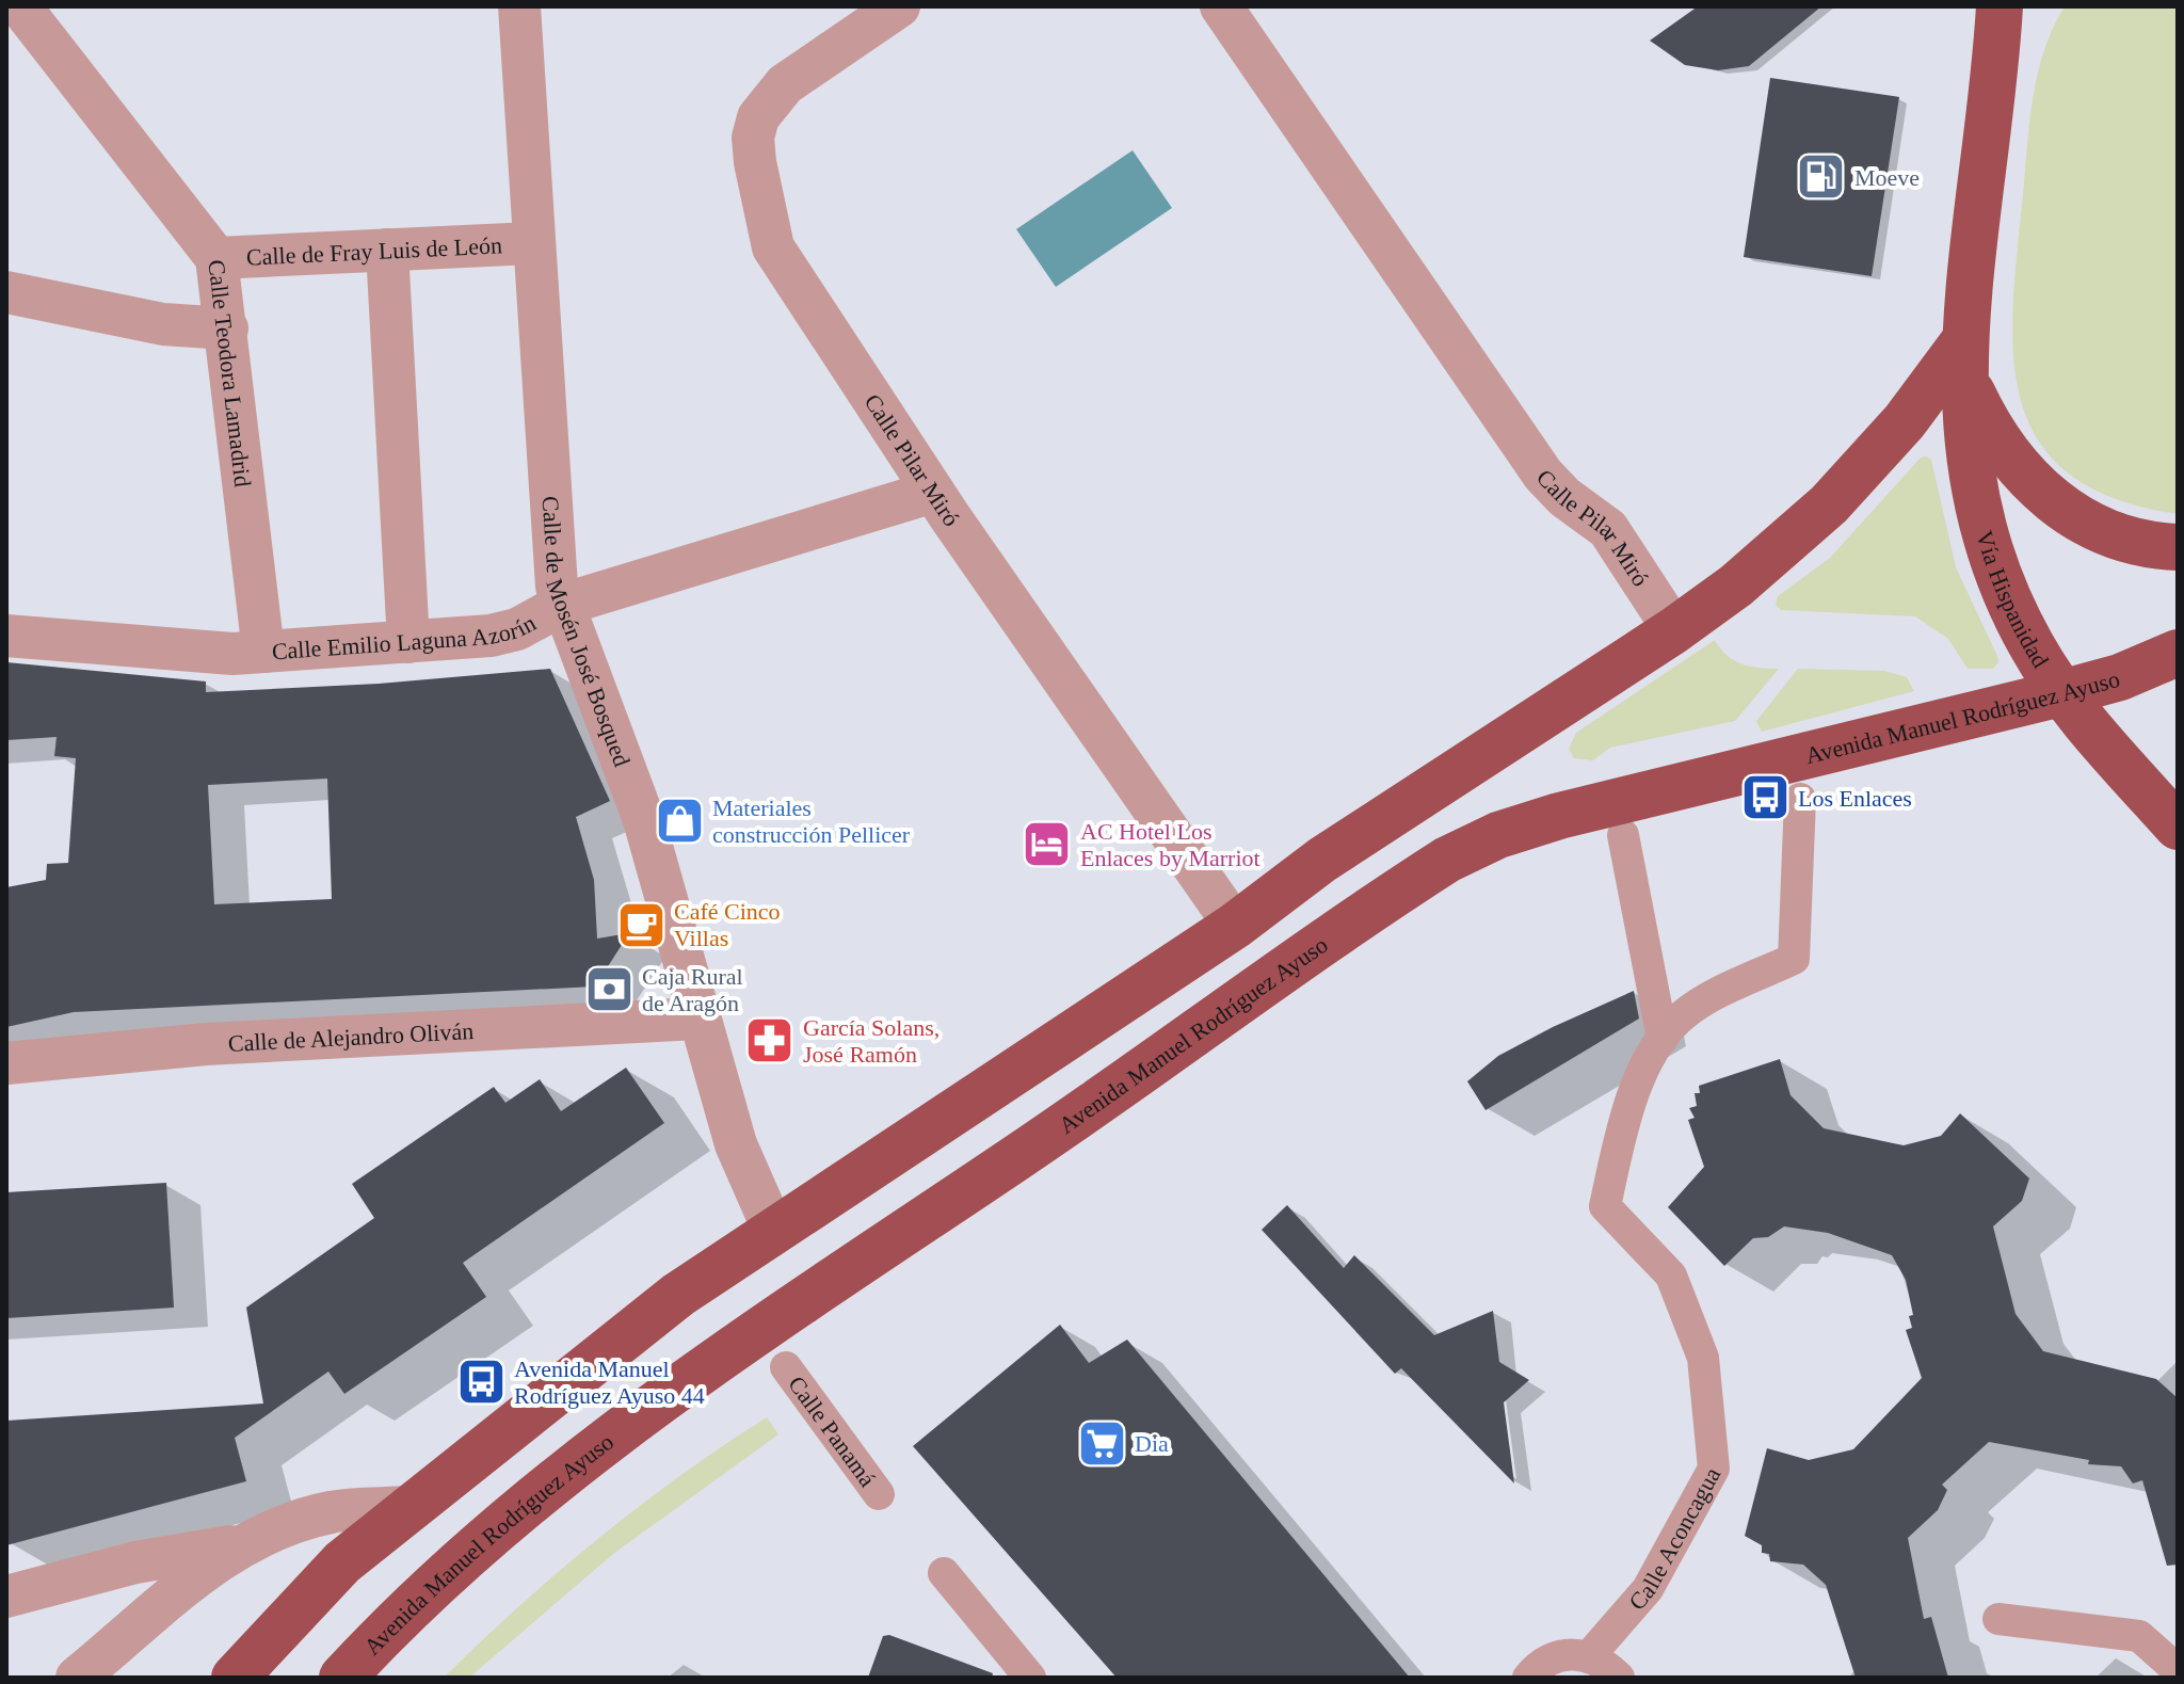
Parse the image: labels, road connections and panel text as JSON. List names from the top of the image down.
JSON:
{
  "streets": {
    "highway": ["Vía Hispanidad", "Avenida Manuel Rodríguez Ayuso"],
    "street": [
      "Calle de Fray Luis de León",
      "Calle Teodora Lamadrid",
      "Calle Pilar Miró",
      "Calle de Mosén José Bosqued",
      "Calle Emilio Laguna Azorín",
      "Calle de Alejandro Oliván",
      "Calle Panamá",
      "Calle Aconcagua"
    ]
  },
  "crossings": [
    ["Calle de Fray Luis de León", "Calle Teodora Lamadrid"],
    ["Calle de Fray Luis de León", "Calle de Mosén José Bosqued"],
    ["Calle Teodora Lamadrid", "Calle Emilio Laguna Azorín"],
    ["Calle Pilar Miró", "Calle Emilio Laguna Azorín"],
    ["Vía Hispanidad", "Avenida Manuel Rodríguez Ayuso"],
    ["Calle de Mosén José Bosqued", "Calle Emilio Laguna Azorín"],
    ["Calle de Mosén José Bosqued", "Calle de Alejandro Oliván"]
  ],
  "places": {
    "fuel station": ["Moeve"],
    "bus stop": ["Los Enlaces", "Avenida Manuel Rodríguez Ayuso 44"],
    "shop": ["Materiales construcción Pellicer"],
    "hotel": ["AC Hotel Los Enlaces by Marriot"],
    "cafe": ["Café Cinco Villas"],
    "bank": ["Caja Rural de Aragón"],
    "pharmacy": ["García Solans, José Ramón"],
    "supermarket": ["Dia"]
  }
}
